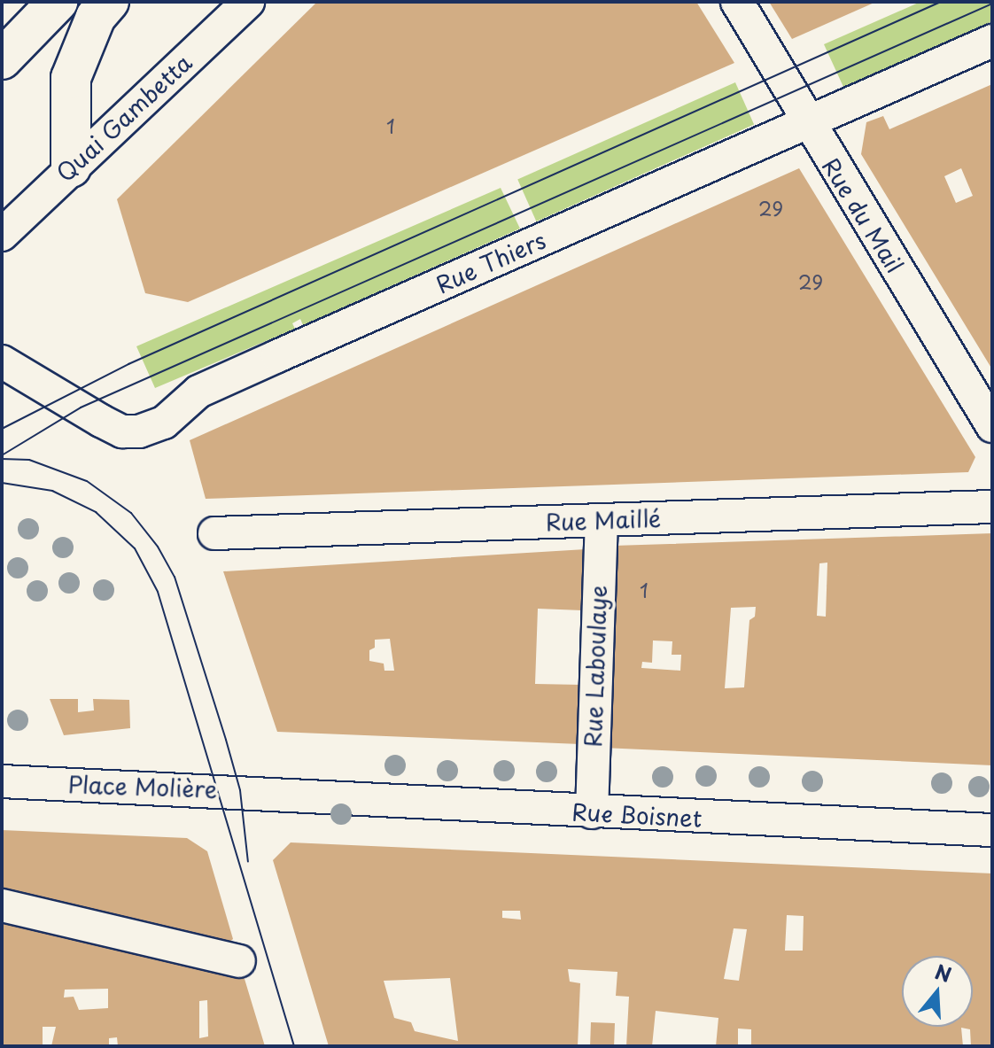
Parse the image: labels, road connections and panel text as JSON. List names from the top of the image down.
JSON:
{
  "streets": {
    "street": [
      "Quai Gambetta",
      "Rue du Mail",
      "Rue Thiers",
      "Rue Maillé",
      "Rue Laboulaye",
      "Place Molière",
      "Rue Boisnet"
    ]
  },
  "crossings": [
    ["Rue du Mail", "Rue Thiers"],
    ["Rue Maillé", "Rue Laboulaye"],
    ["Rue Laboulaye", "Rue Boisnet"],
    ["Place Molière", "Rue Boisnet"]
  ],
  "house_numbers": [
    "1",
    "29",
    "29",
    "1"
  ],
  "north": "top"
}
